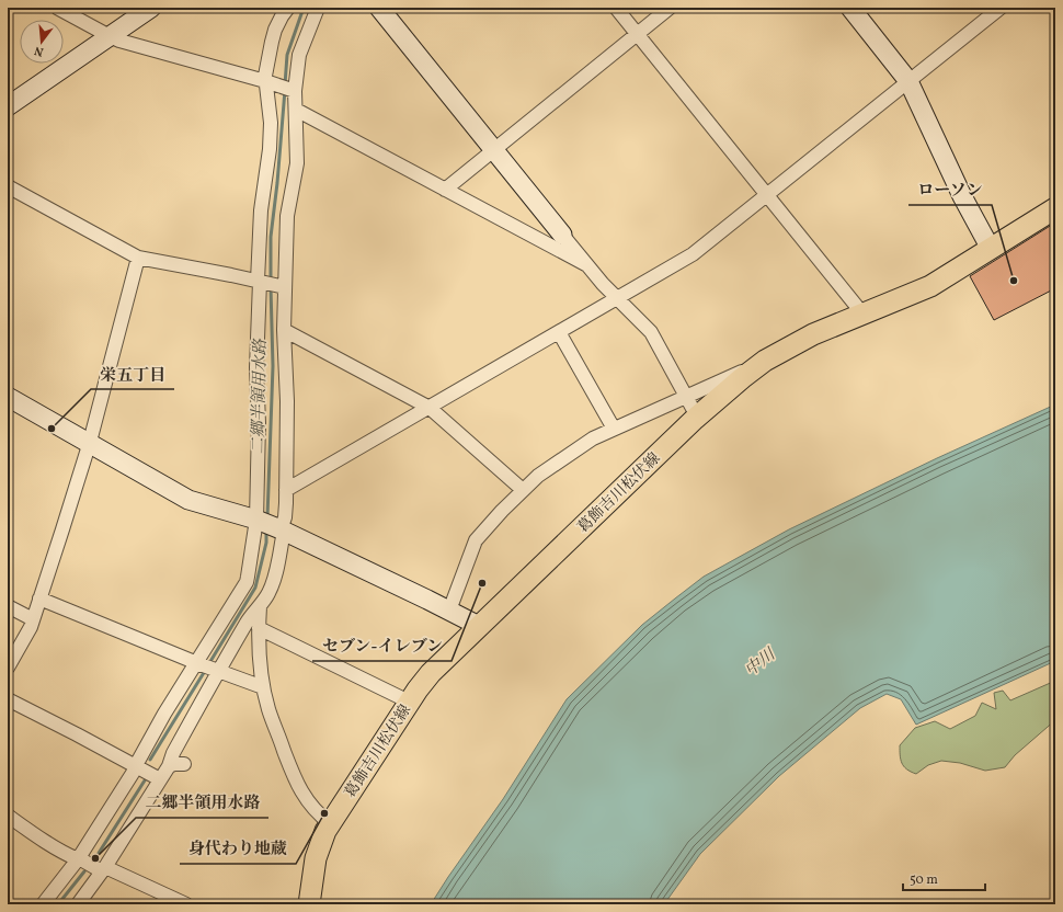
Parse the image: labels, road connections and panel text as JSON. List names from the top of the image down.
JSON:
{
  "streets": {
    "main road": ["葛飾吉川松伏線"]
  },
  "water": ["二郷半領用水路", "中川"],
  "places": [
    "ローソン",
    "栄五丁目",
    "セブン-イレブン",
    "身代わり地蔵",
    "二郷半領用水路"
  ],
  "scale_bar": "50 m",
  "north": "bottom"
}
